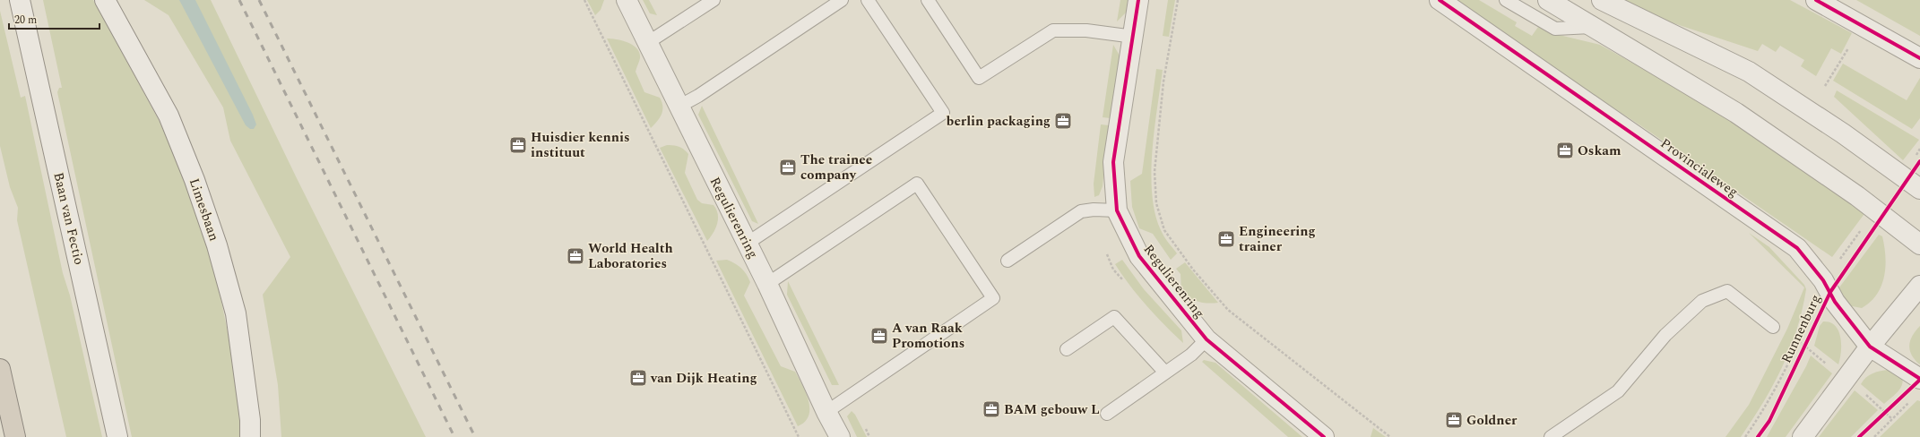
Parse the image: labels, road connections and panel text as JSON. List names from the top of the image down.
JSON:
{
  "streets": {
    "street": [
      "Provincialeweg",
      "Limesbaan",
      "Regulierenring",
      "Baan van Fectio"
    ],
    "cycle path": ["Runnenburg"]
  },
  "places": {
    "office": [
      "berlin packaging",
      "Huisdier kennis instituut",
      "Oskam",
      "The trainee company",
      "Engineering trainer",
      "World Health Laboratories",
      "A van Raak Promotions",
      "van Dijk Heating",
      "BAM gebouw L",
      "Goldner"
    ]
  },
  "scale_bar": "20 m"
}
